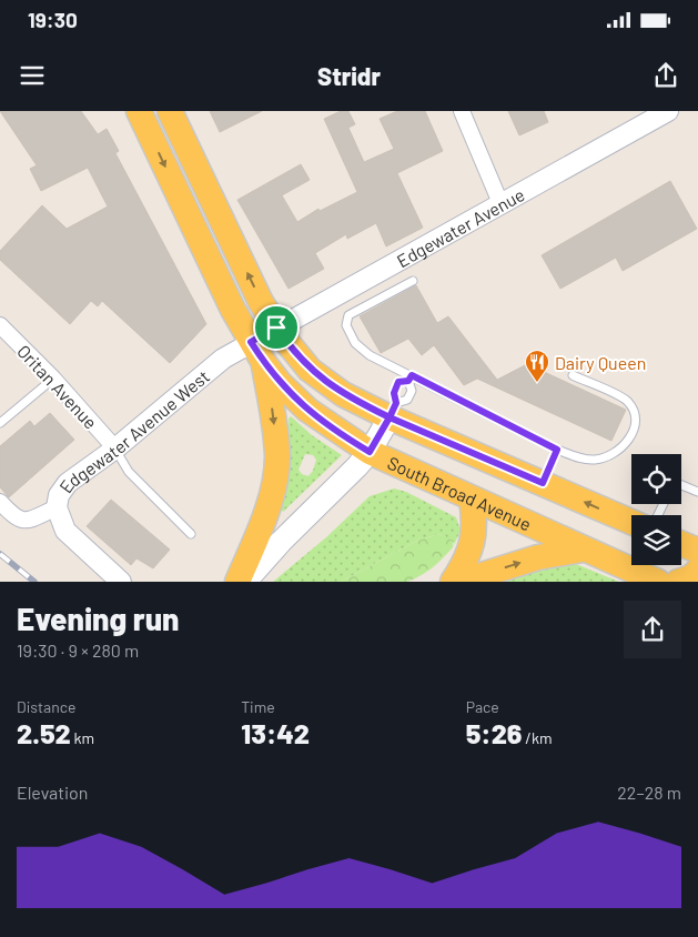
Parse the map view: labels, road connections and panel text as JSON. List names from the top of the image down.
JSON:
{
  "streets": {
    "main road": ["South Broad Avenue"],
    "street": ["Edgewater Avenue", "Oritan Avenue", "Edgewater Avenue West"]
  },
  "crossings": [
    ["Edgewater Avenue", "Edgewater Avenue West"],
    ["Edgewater Avenue", "South Broad Avenue"],
    ["Oritan Avenue", "Edgewater Avenue West"],
    ["Edgewater Avenue West", "South Broad Avenue"]
  ],
  "places": {
    "restaurant": ["Dairy Queen"]
  },
  "page": {
    "status": "19:30",
    "header": "Stridr",
    "heading": ["Evening run", "19:30 · 9 × 280 m"],
    "stats": [
      ["Distance", "2.52 km"],
      ["Time", "13:42"],
      ["Pace", "5:26 /km"]
    ],
    "chart": ["Elevation", "22–28 m"]
  }
}
